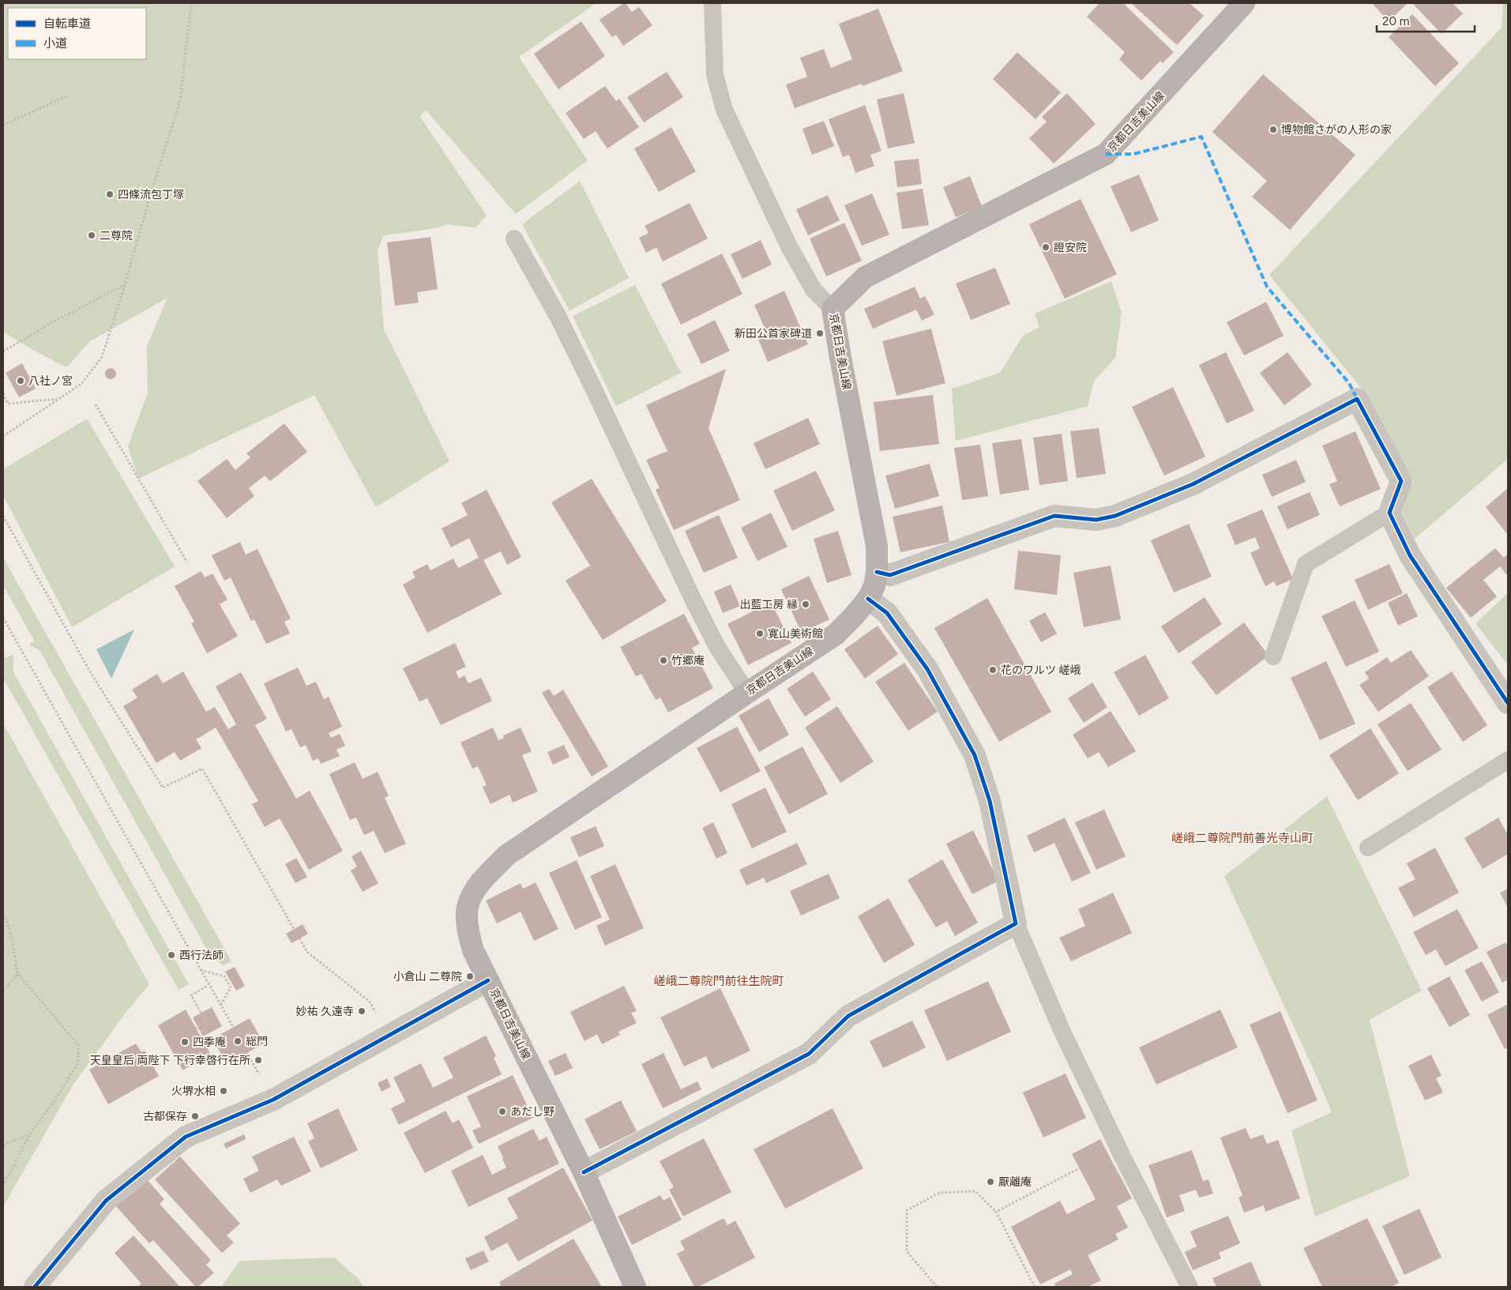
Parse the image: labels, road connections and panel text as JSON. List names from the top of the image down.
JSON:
{
  "streets": {
    "main road": ["京都日吉美山線"]
  },
  "districts": ["嵯峨二尊院門前善光寺山町", "嵯峨二尊院門前往生院町"],
  "places": [
    "博物館さがの人形の家",
    "四條流包丁塚",
    "二尊院",
    "證安院",
    "新田公首家碑道",
    "八社ノ宮",
    "出藍工房 縁",
    "寛山美術館",
    "竹郷庵",
    "花のワルツ 嵯峨",
    "西行法師",
    "小倉山 二尊院",
    "妙祐 久遠寺",
    "総門",
    "四季庵",
    "天皇皇后 両陛下 下行幸晵行在所",
    "火堺水相",
    "あだし野",
    "古都保存",
    "厭離庵"
  ],
  "legend": ["自転車道", "小道"],
  "scale_bar": "20 m"
}
